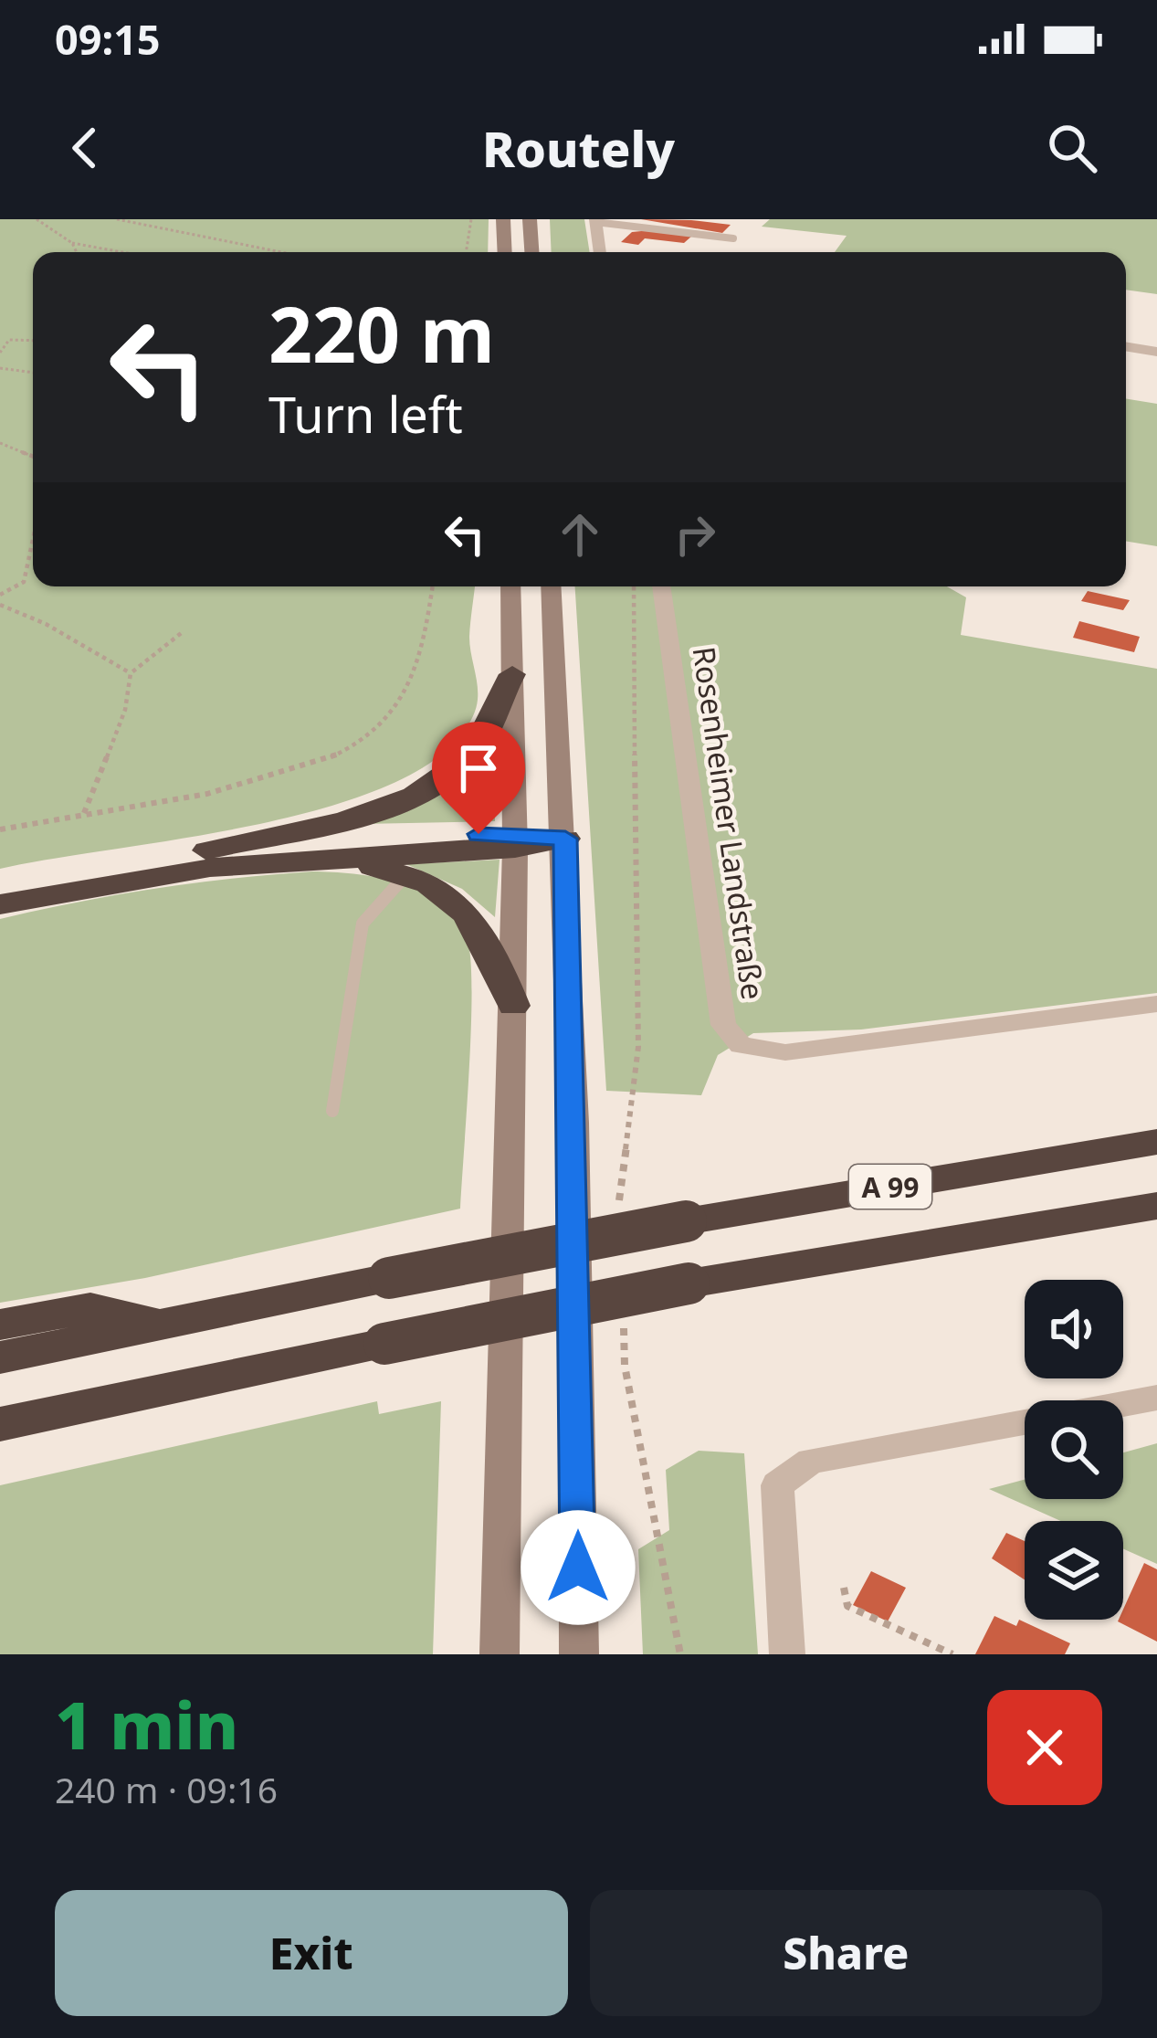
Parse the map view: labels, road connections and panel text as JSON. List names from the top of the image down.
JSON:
{
  "streets": {
    "highway": ["A 99"],
    "street": ["Rosenheimer Landstraße"]
  },
  "page": {
    "status": "09:15",
    "header": "Routely",
    "turn": ["220 m", "Turn left"],
    "heading": ["1 min", "240 m · 09:16"],
    "buttons": ["Exit", "Share"]
  }
}
